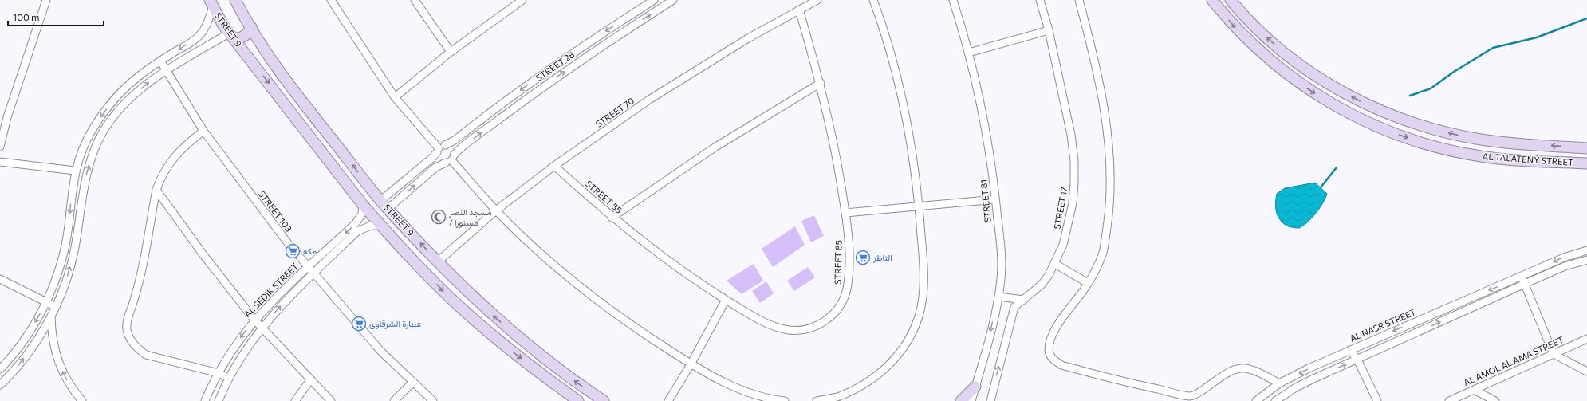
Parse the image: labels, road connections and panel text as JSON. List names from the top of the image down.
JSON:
{
  "streets": {
    "main road": ["STREET 9", "AL TALATENY STREET"],
    "street": [
      "STREET 28",
      "STREET 70",
      "STREET 85",
      "STREET 81",
      "STREET 17",
      "STREET 103",
      "AL SEDIK STREET",
      "AL NASR STREET",
      "AL AMOL AL AMA STREET"
    ]
  },
  "crossings": [
    ["STREET 9", "STREET 28"],
    ["STREET 9", "STREET 70"],
    ["STREET 9", "AL SEDIK STREET"],
    ["STREET 70", "STREET 85"],
    ["STREET 103", "AL SEDIK STREET"]
  ],
  "places": {
    "mosque": ["مسجد النصر / مستورا"],
    "supermarket": ["مكه", "الناظر", "عطارة الشرقاوى"]
  },
  "scale_bar": "100 m"
}
